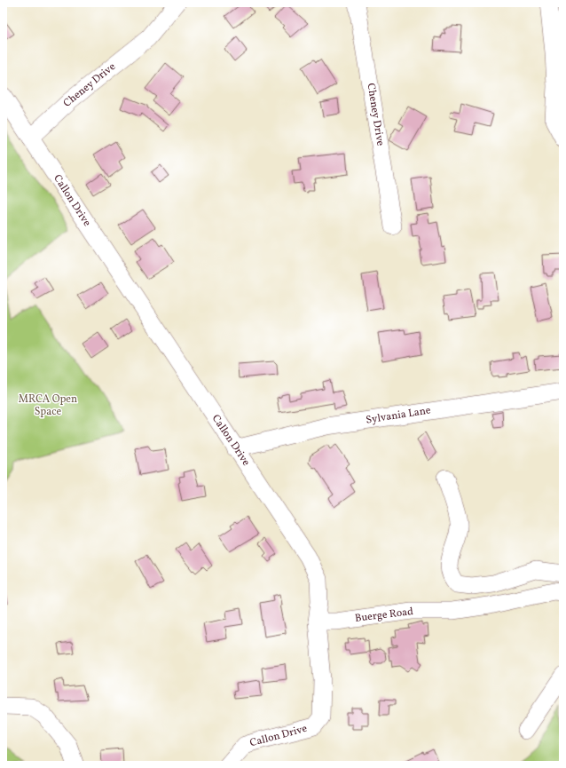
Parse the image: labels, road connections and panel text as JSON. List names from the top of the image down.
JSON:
{
  "streets": {
    "street": [
      "Cheney Drive",
      "Callon Drive",
      "Sylvania Lane",
      "Buerge Road"
    ]
  },
  "crossings": [
    ["Cheney Drive", "Callon Drive"],
    ["Callon Drive", "Sylvania Lane"],
    ["Callon Drive", "Buerge Road"]
  ],
  "parks": ["MRCA Open Space"]
}
